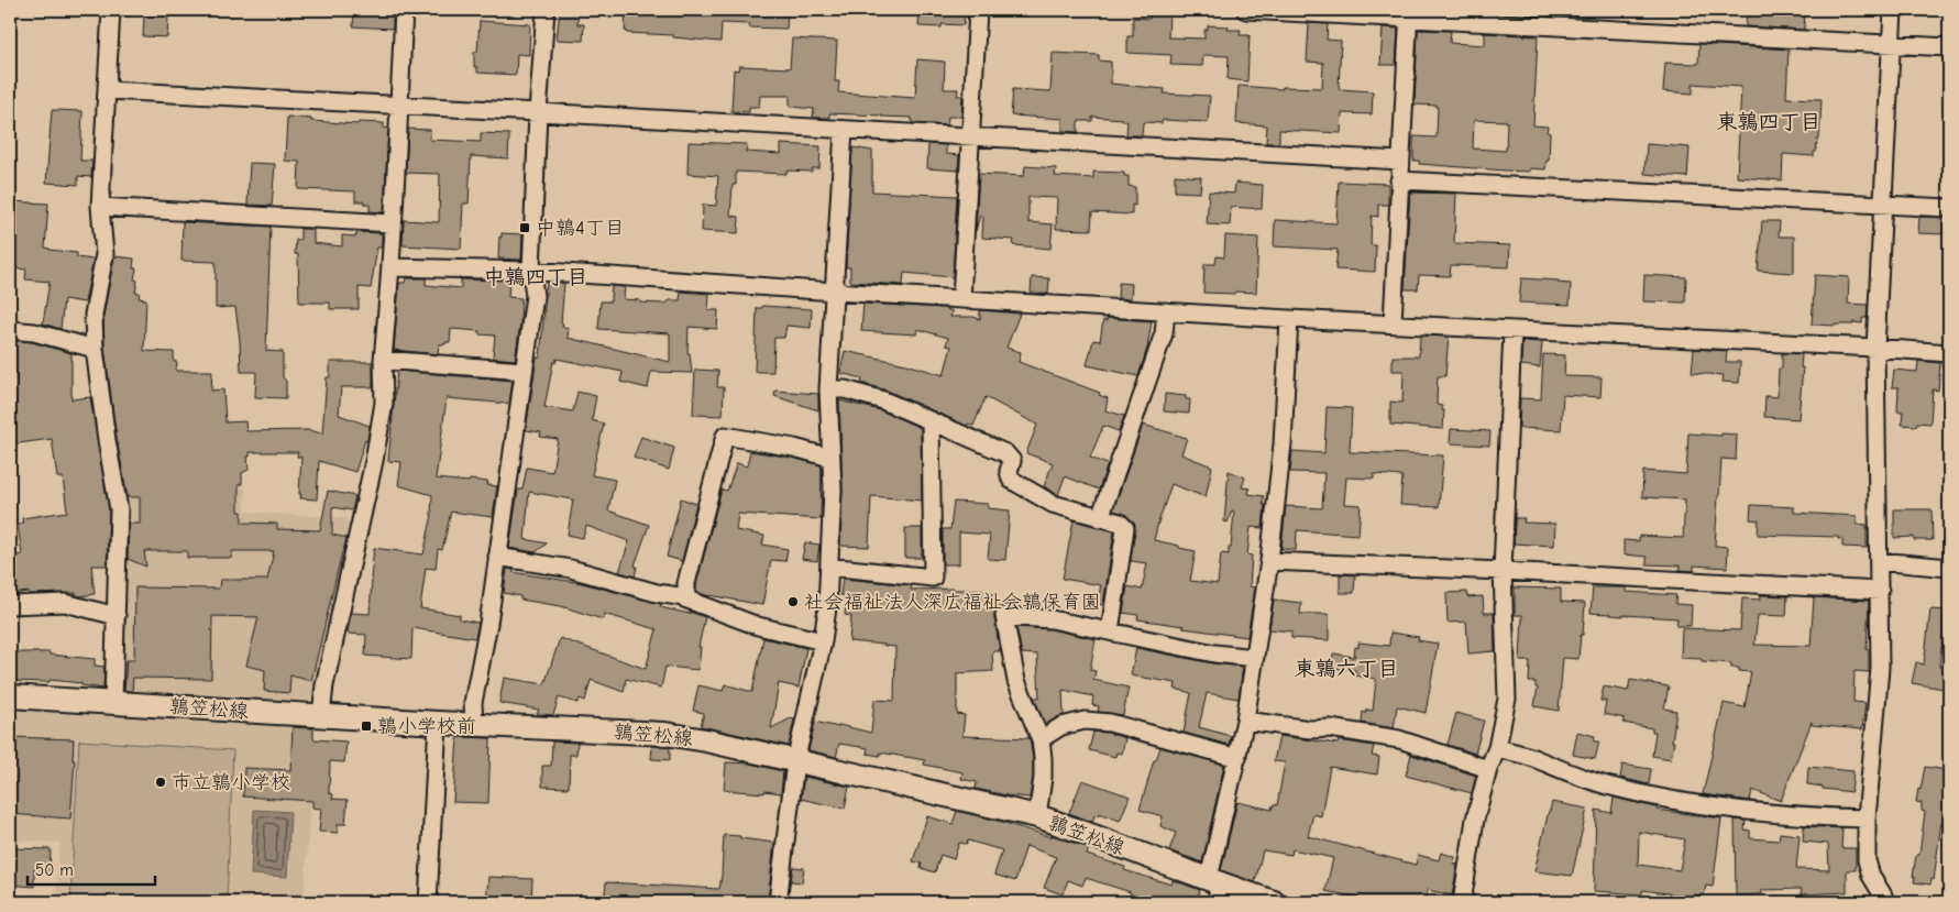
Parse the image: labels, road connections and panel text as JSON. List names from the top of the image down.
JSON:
{
  "streets": {
    "main road": ["鶉笠松線"]
  },
  "districts": ["東鶉四丁目", "中鶉四丁目", "東鶉六丁目"],
  "places": {
    "transit": ["中鶉4丁目", "鶉小学校前"],
    "other": ["社会福祉法人深広福祉会鶉保育園", "市立鶉小学校"]
  },
  "scale_bar": "50 m"
}
